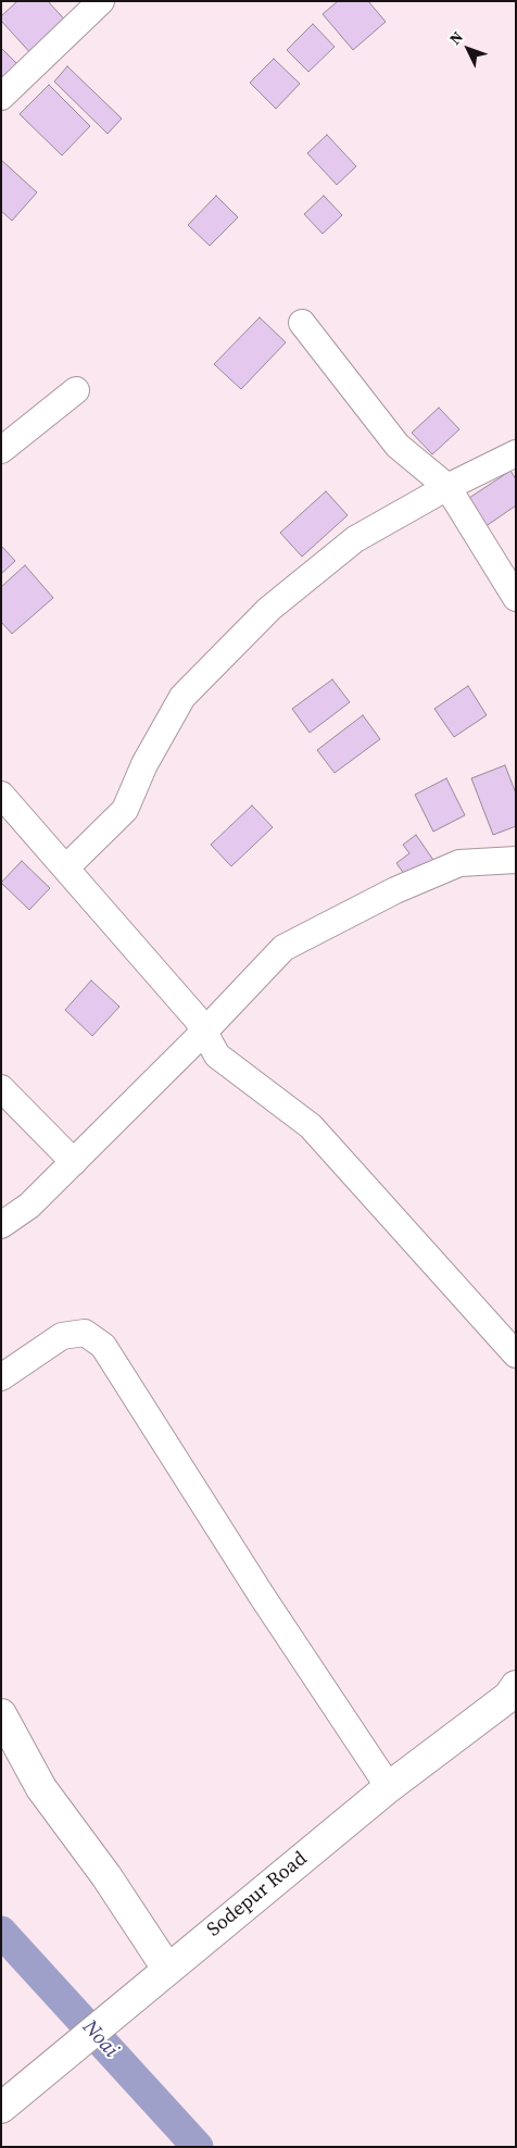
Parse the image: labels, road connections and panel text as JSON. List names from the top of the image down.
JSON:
{
  "streets": {
    "main road": ["Sodepur Road"]
  },
  "water": ["Noai"],
  "north": "top left"
}
